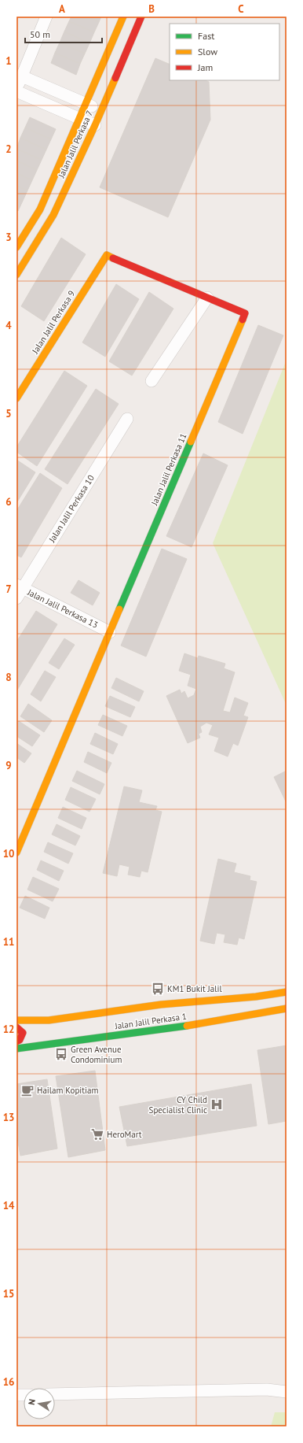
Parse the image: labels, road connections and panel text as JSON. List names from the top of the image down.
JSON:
{
  "streets": {
    "street": [
      "Jalan Jalil Perkasa 7",
      "Jalan Jalil Perkasa 9",
      "Jalan Jalil Perkasa 11",
      "Jalan Jalil Perkasa 10",
      "Jalan Jalil Perkasa 13",
      "Jalan Jalil Perkasa 1"
    ]
  },
  "crossings": [
    ["Jalan Jalil Perkasa 9", "Jalan Jalil Perkasa 11"],
    ["Jalan Jalil Perkasa 11", "Jalan Jalil Perkasa 13"],
    ["Jalan Jalil Perkasa 10", "Jalan Jalil Perkasa 13"]
  ],
  "places": {
    "bus stop": ["KM1 Bukit Jalil", "Green Avenue Condominium"],
    "cafe": ["Hailam Kopitiam"],
    "hospital": ["CY Child Specialist Clinic"],
    "supermarket": ["HeroMart"]
  },
  "legend": ["Fast", "Slow", "Jam"],
  "scale_bar": "50 m",
  "north": "left",
  "grid": {
    "columns": ["A", "B", "C"],
    "rows": [
      "1",
      "2",
      "3",
      "4",
      "5",
      "6",
      "7",
      "8",
      "9",
      "10",
      "11",
      "12",
      "13",
      "14",
      "15",
      "16"
    ]
  }
}
